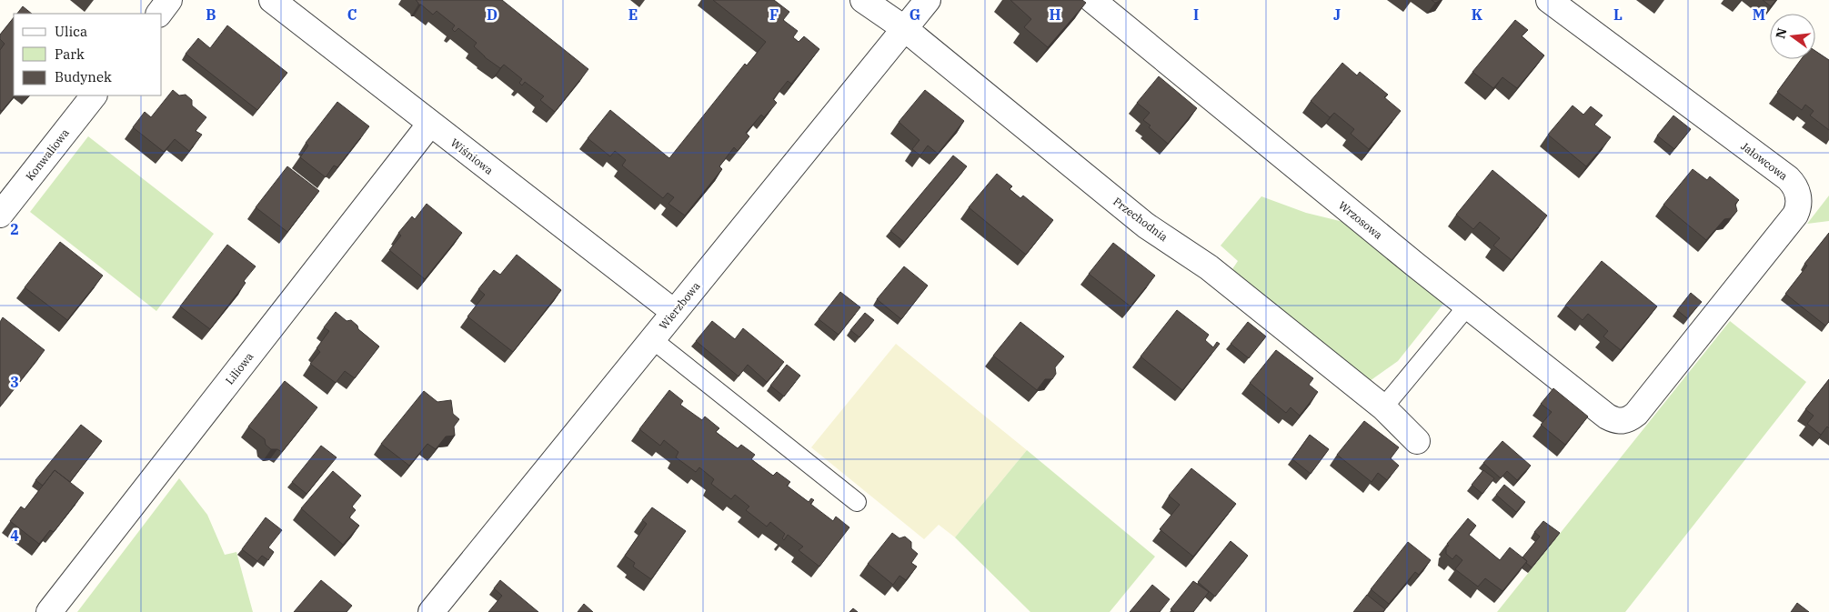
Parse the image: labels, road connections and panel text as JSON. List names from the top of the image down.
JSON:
{
  "streets": {
    "street": [
      "Konwaliowa",
      "Wiśniowa",
      "Jałowcowa",
      "Przechodnia",
      "Wrzosowa",
      "Wierzbowa",
      "Liliowa"
    ]
  },
  "crossings": [
    ["Wiśniowa", "Wierzbowa"],
    ["Wiśniowa", "Liliowa"],
    ["Jałowcowa", "Wrzosowa"],
    ["Przechodnia", "Wierzbowa"]
  ],
  "legend": ["Ulica", "Park", "Budynek"],
  "north": "left",
  "grid": {
    "columns": [
      "B",
      "C",
      "D",
      "E",
      "F",
      "G",
      "H",
      "I",
      "J",
      "K",
      "L",
      "M"
    ],
    "rows": ["2", "3", "4"]
  }
}
